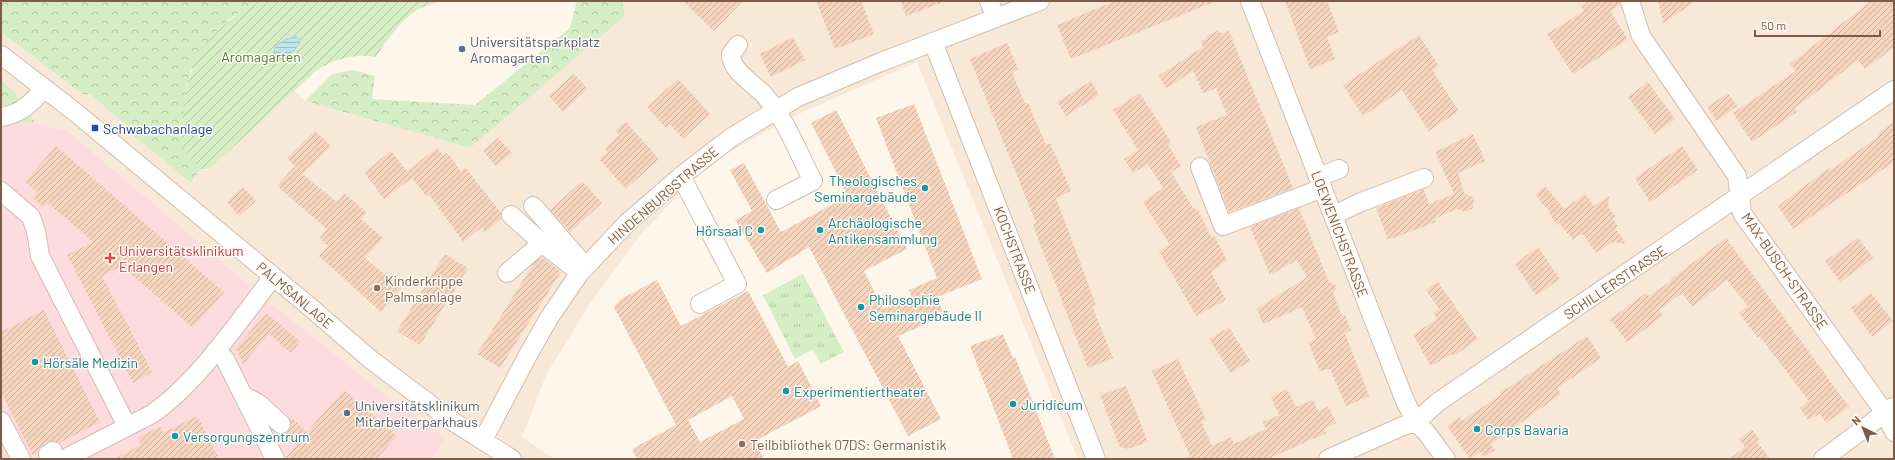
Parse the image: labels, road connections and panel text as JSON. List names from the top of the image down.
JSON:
{
  "streets": {
    "street": [
      "HINDENBURGSTRASSE",
      "LOEWENICHSTRASSE",
      "KOCHSTRASSE",
      "MAX-BUSCH-STRASSE",
      "SCHILLERSTRASSE",
      "PALMSANLAGE"
    ]
  },
  "crossings": [
    ["HINDENBURGSTRASSE", "KOCHSTRASSE"],
    ["HINDENBURGSTRASSE", "PALMSANLAGE"],
    ["LOEWENICHSTRASSE", "SCHILLERSTRASSE"],
    ["MAX-BUSCH-STRASSE", "SCHILLERSTRASSE"]
  ],
  "parks": ["Aromagarten"],
  "places": {
    "other": [
      "Universitätsparkplatz Aromagarten",
      "Theologisches Seminargebäude",
      "Hörsaal C",
      "Archäologische Antikensammlung",
      "Kinderkrippe Palmsanlage",
      "Philosophie Seminargebäude II",
      "Hörsäle Medizin",
      "Experimentiertheater",
      "Juridicum",
      "Universitätsklinikum Mitarbeiterparkhaus",
      "Corps Bavaria",
      "Versorgungszentrum",
      "Teilbibliothek 07DS: Germanistik"
    ],
    "transit": ["Schwabachanlage"],
    "health": ["Universitätsklinikum Erlangen"]
  },
  "scale_bar": "50 m",
  "north": "top left"
}
